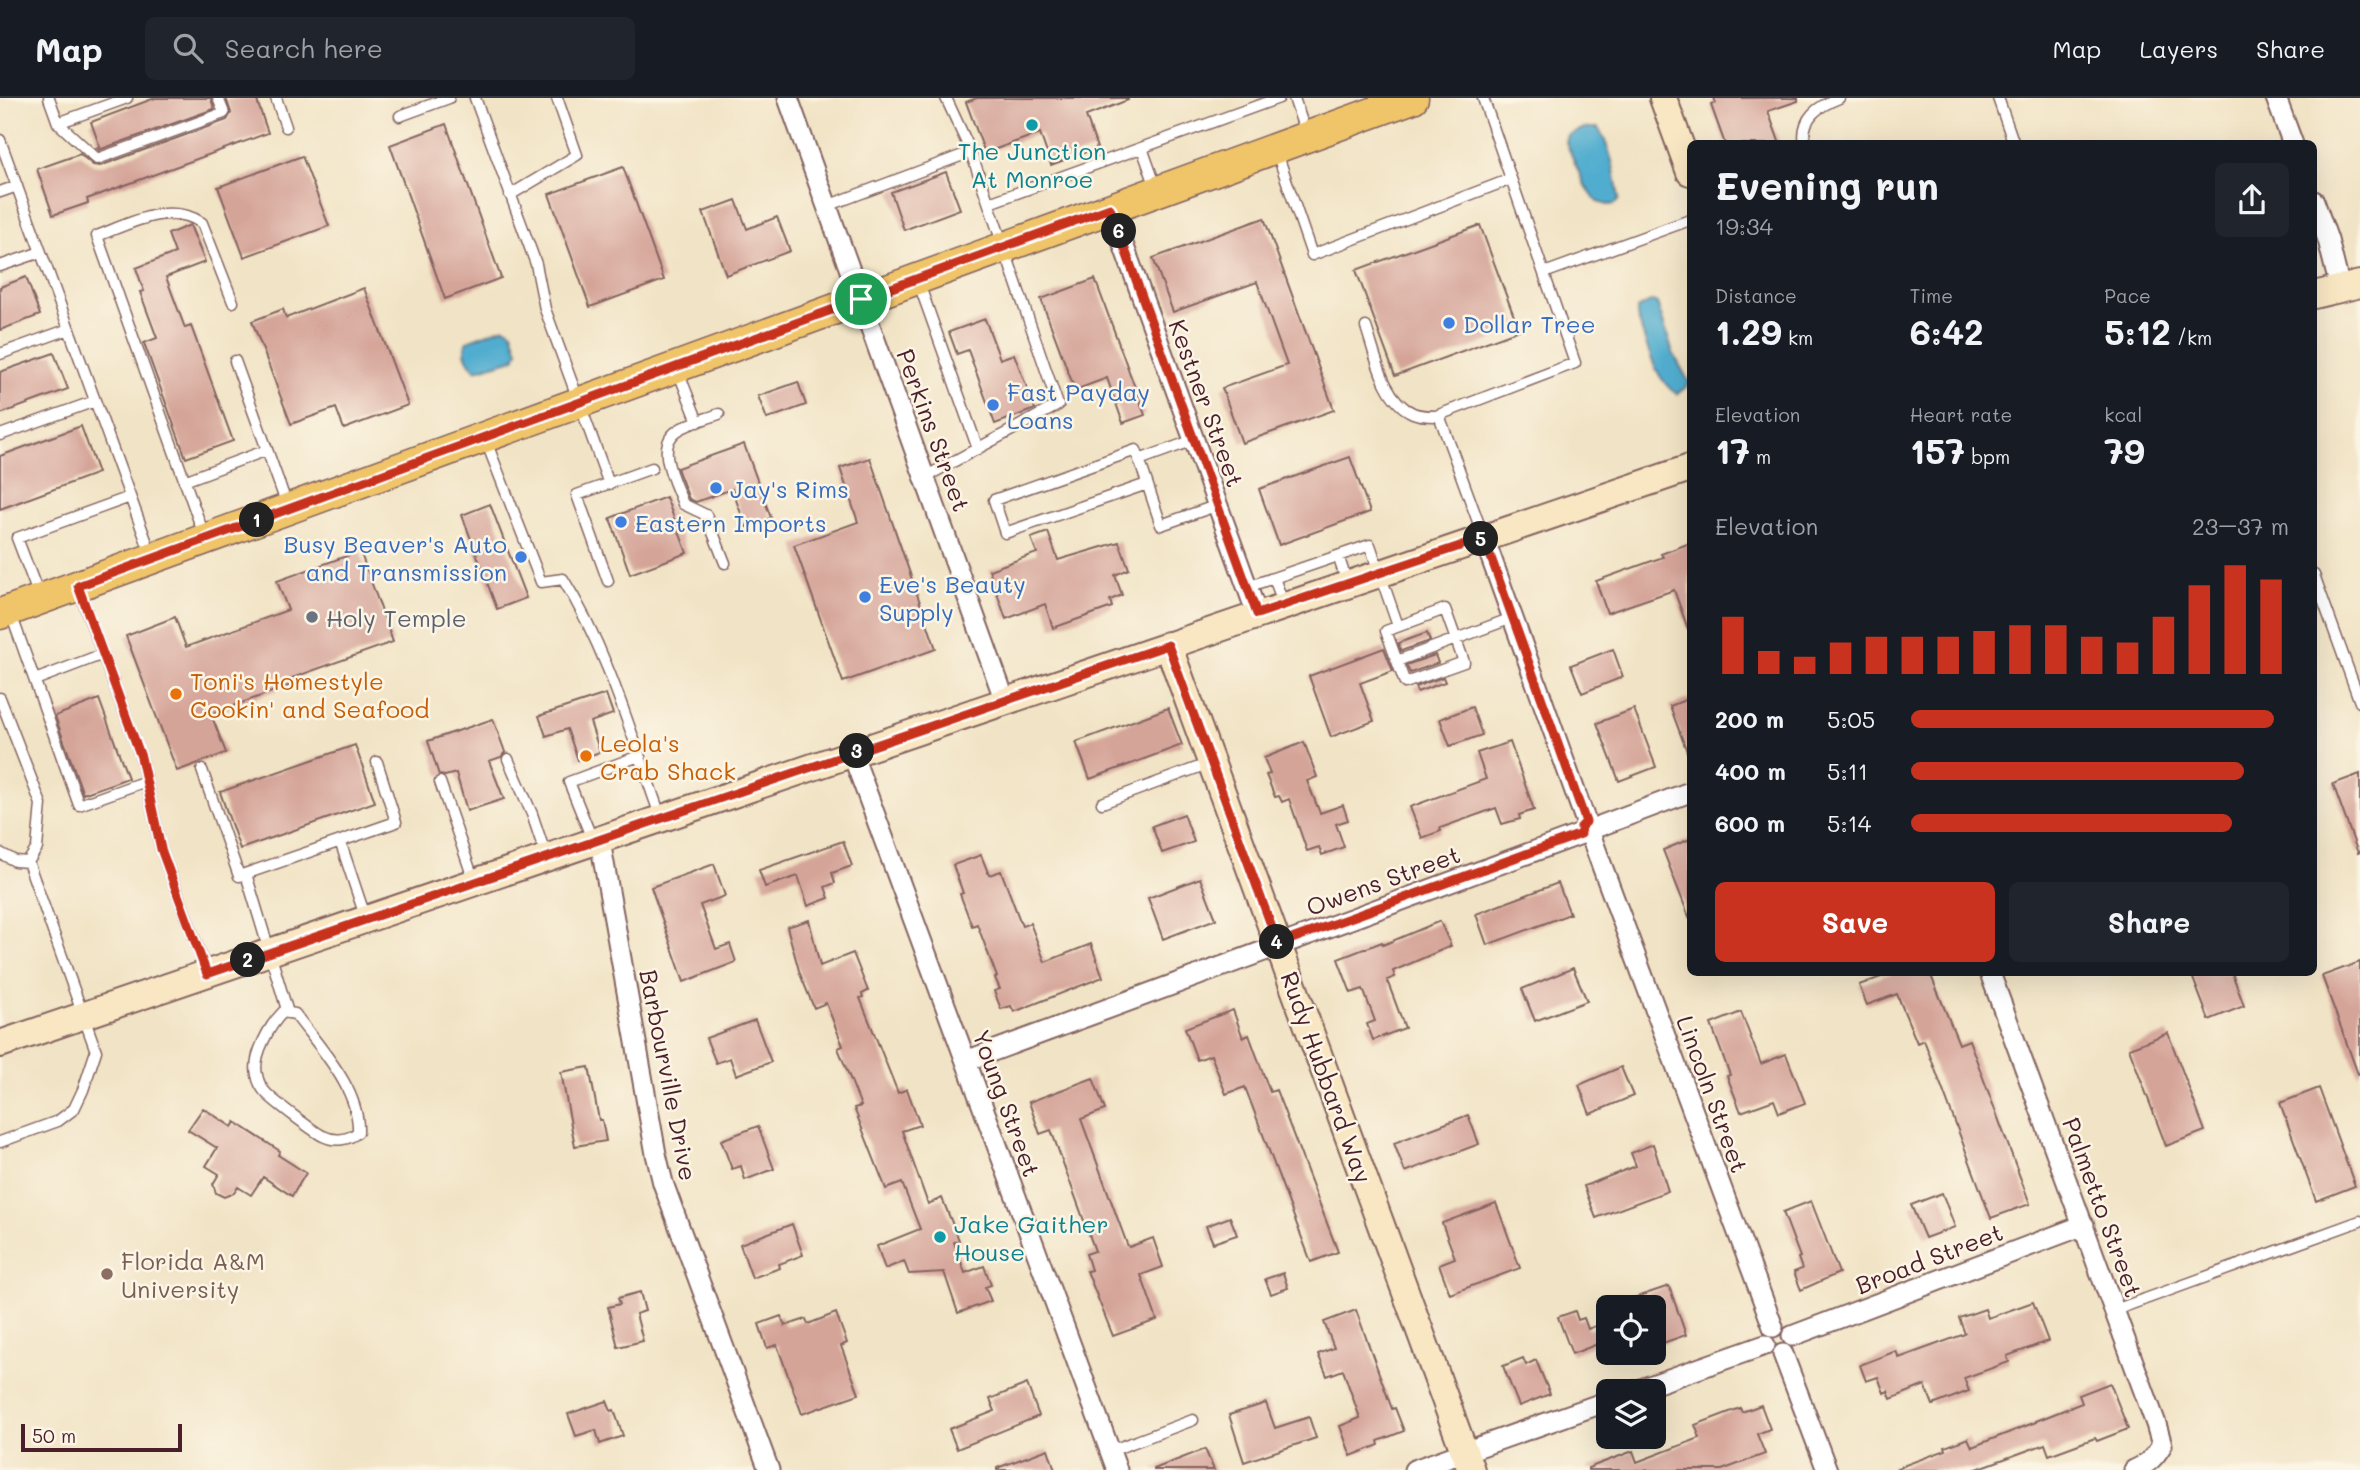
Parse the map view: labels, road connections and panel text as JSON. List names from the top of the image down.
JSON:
{
  "streets": {
    "main road": ["Rudy Hubbard Way"],
    "street": [
      "Kestner Street",
      "Perkins Street",
      "Owens Street",
      "Barbourville Drive",
      "Lincoln Street",
      "Young Street",
      "Palmetto Street",
      "Broad Street"
    ]
  },
  "crossings": [
    ["Owens Street", "Rudy Hubbard Way"],
    ["Owens Street", "Lincoln Street"],
    ["Owens Street", "Young Street"],
    ["Lincoln Street", "Broad Street"],
    ["Palmetto Street", "Broad Street"]
  ],
  "places": [
    "The Junction At Monroe",
    "Dollar Tree",
    "Fast Payday Loans",
    "Jay's Rims",
    "Eastern Imports",
    "Busy Beaver's Auto and Transmission",
    "Eve's Beauty Supply",
    "Holy Temple",
    "Toni's Homestyle Cookin' and Seafood",
    "Leola's Crab Shack",
    "Jake Gaither House",
    "Florida A&M University"
  ],
  "scale_bar": "50 m",
  "page": {
    "header": "Map",
    "search": "Search here",
    "nav": ["Map", "Layers", "Share"],
    "heading": ["Evening run", "19:34"],
    "pins": [
      "6",
      "1",
      "5",
      "3",
      "4",
      "2"
    ],
    "stats": [
      ["Distance", "1.29 km"],
      ["Time", "6:42"],
      ["Pace", "5:12 /km"],
      ["Elevation", "17 m"],
      ["Heart rate", "157 bpm"],
      ["kcal", "79"]
    ],
    "chart": ["Elevation", "23–37 m"],
    "list": [
      {
        "name": "200 m",
        "note": "5:05"
      },
      {
        "name": "400 m",
        "note": "5:11"
      },
      {
        "name": "600 m",
        "note": "5:14"
      }
    ],
    "buttons": ["Save", "Share"],
    "scale": "50 m"
  }
}
